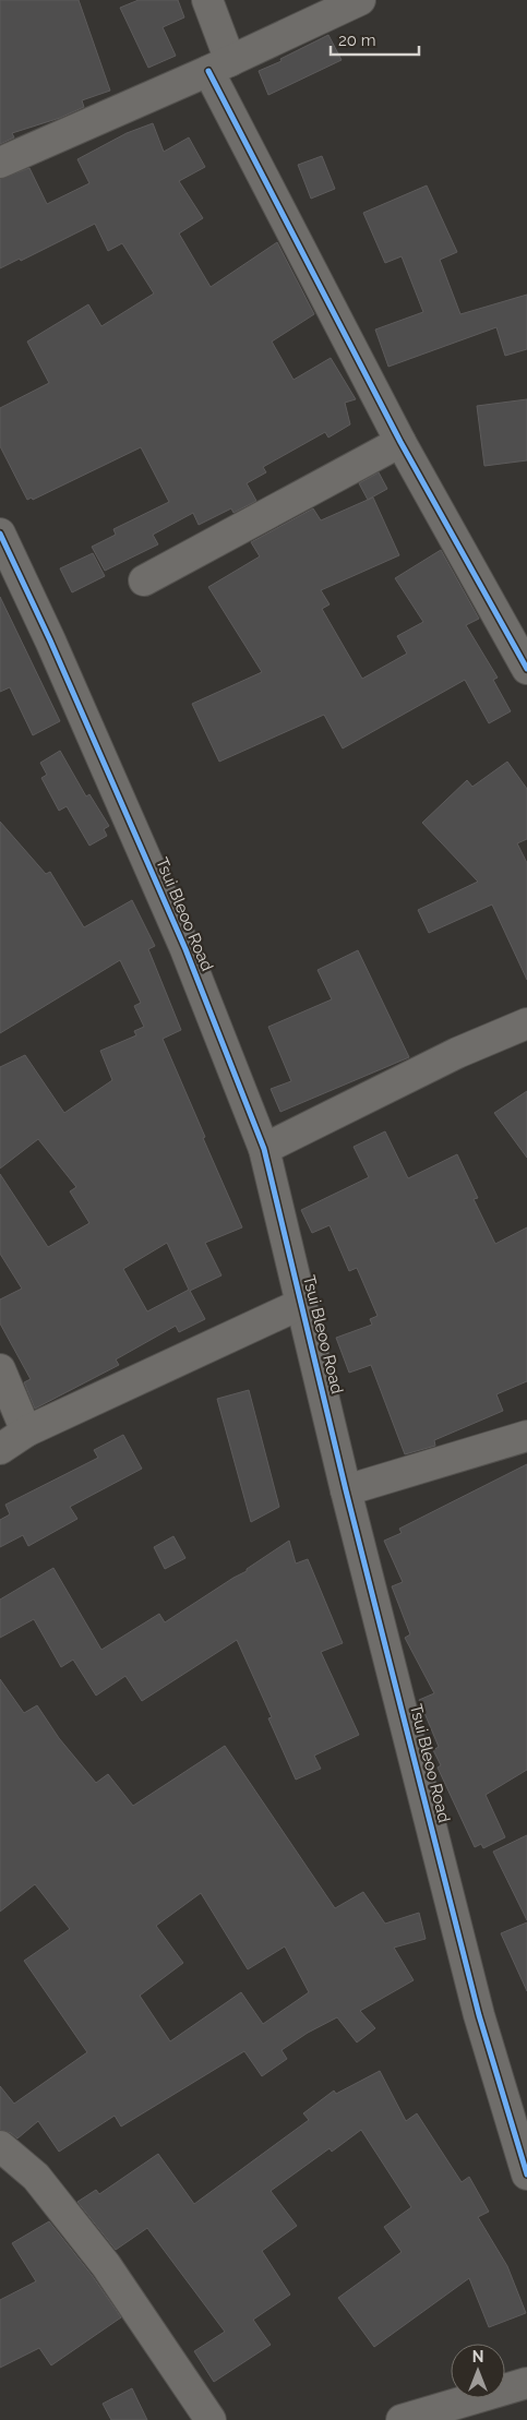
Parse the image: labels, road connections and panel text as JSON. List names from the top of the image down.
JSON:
{
  "streets": {
    "street": ["Tsui Bleoo Road"]
  },
  "scale_bar": "20 m",
  "north": "top"
}
